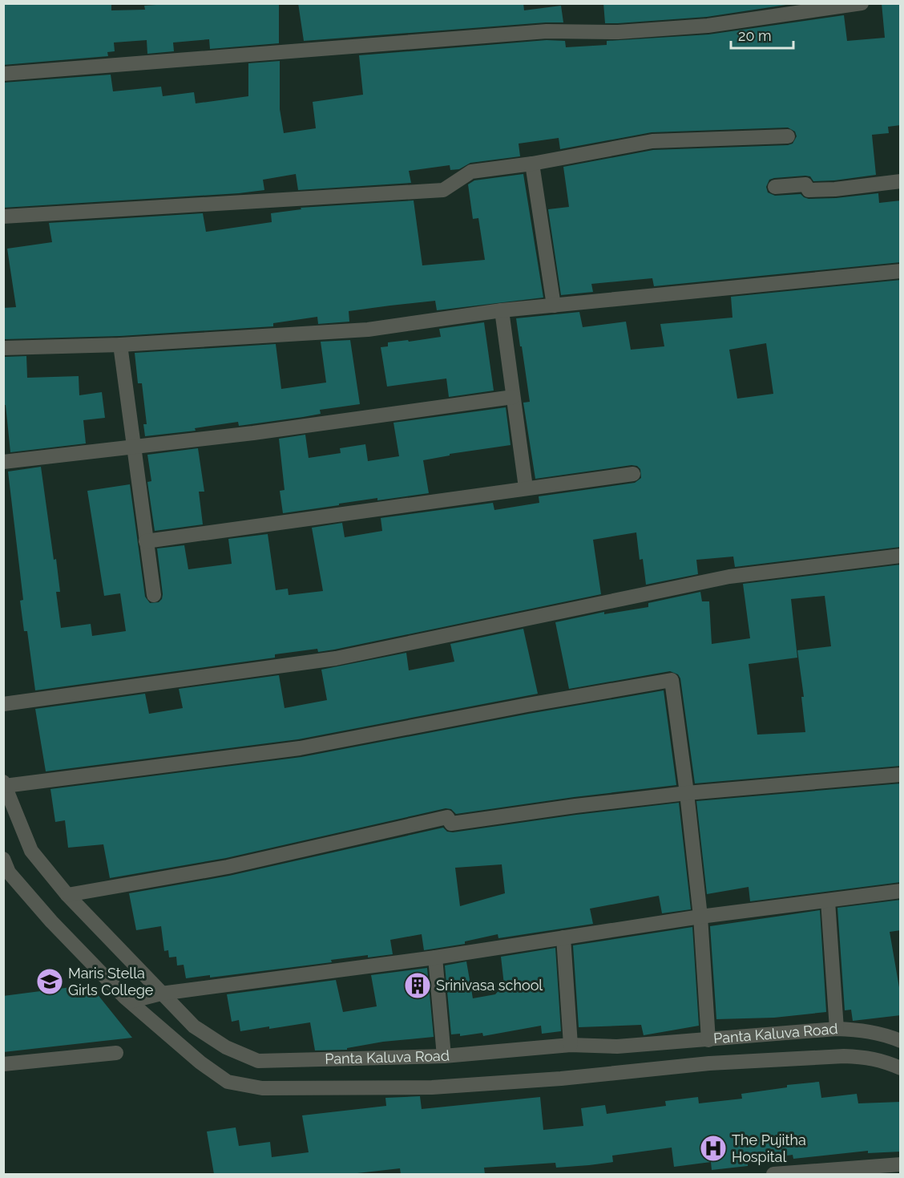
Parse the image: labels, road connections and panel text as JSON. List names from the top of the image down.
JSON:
{
  "streets": {
    "street": ["Panta Kaluva Road"]
  },
  "places": {
    "school or university": ["Maris Stella Girls College"],
    "building": ["Srinivasa school"],
    "hospital": ["The Pujitha Hospital"]
  },
  "scale_bar": "20 m"
}
